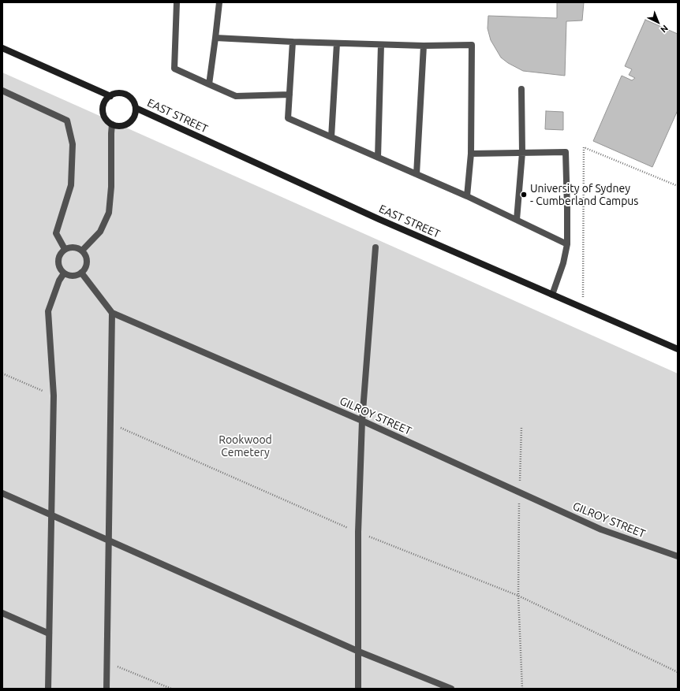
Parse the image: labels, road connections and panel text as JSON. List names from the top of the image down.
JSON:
{
  "streets": {
    "main road": ["EAST STREET"],
    "street": ["GILROY STREET"]
  },
  "parks": ["Rookwood Cemetery"],
  "places": ["University of Sydney - Cumberland Campus"],
  "north": "bottom right"
}
